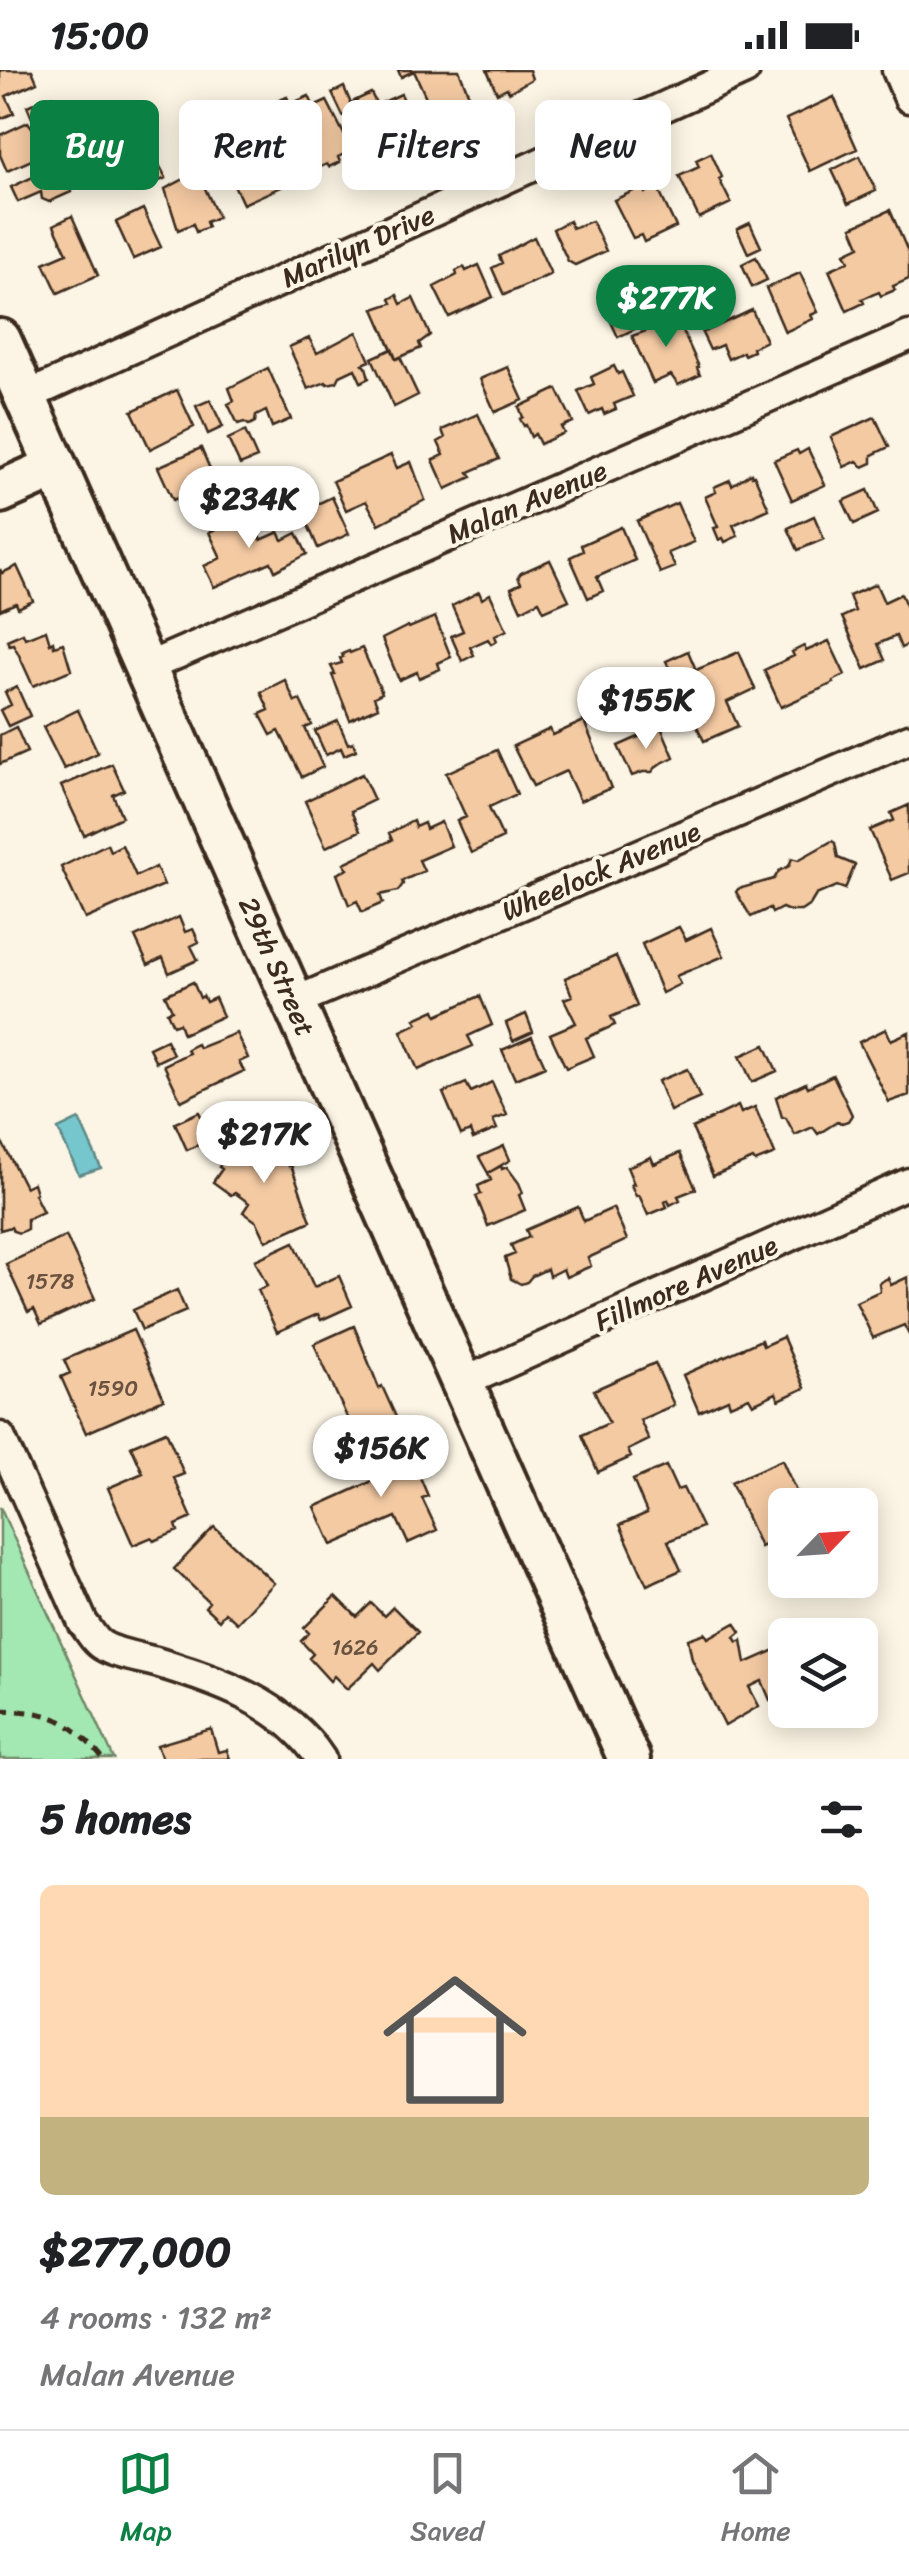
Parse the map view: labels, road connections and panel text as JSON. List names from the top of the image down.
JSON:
{
  "streets": {
    "street": [
      "Marilyn Drive",
      "Malan Avenue",
      "Wheelock Avenue",
      "29th Street",
      "Fillmore Avenue"
    ]
  },
  "crossings": [
    ["Marilyn Drive", "29th Street"],
    ["Malan Avenue", "29th Street"],
    ["Wheelock Avenue", "29th Street"],
    ["29th Street", "Fillmore Avenue"]
  ],
  "house_numbers": ["1578", "1590", "1626"],
  "north": "top right",
  "page": {
    "status": "15:00",
    "chip": [
      "Buy",
      "Rent",
      "Filters",
      "New"
    ],
    "price": [
      "$277K",
      "$234K",
      "$155K",
      "$217K",
      "$156K"
    ],
    "heading": "5 homes",
    "list": [
      {
        "name": "$277,000",
        "note": "4 rooms · 132 m² · Malan Avenue"
      }
    ],
    "tabs": ["Map", "Saved", "Home"]
  }
}
